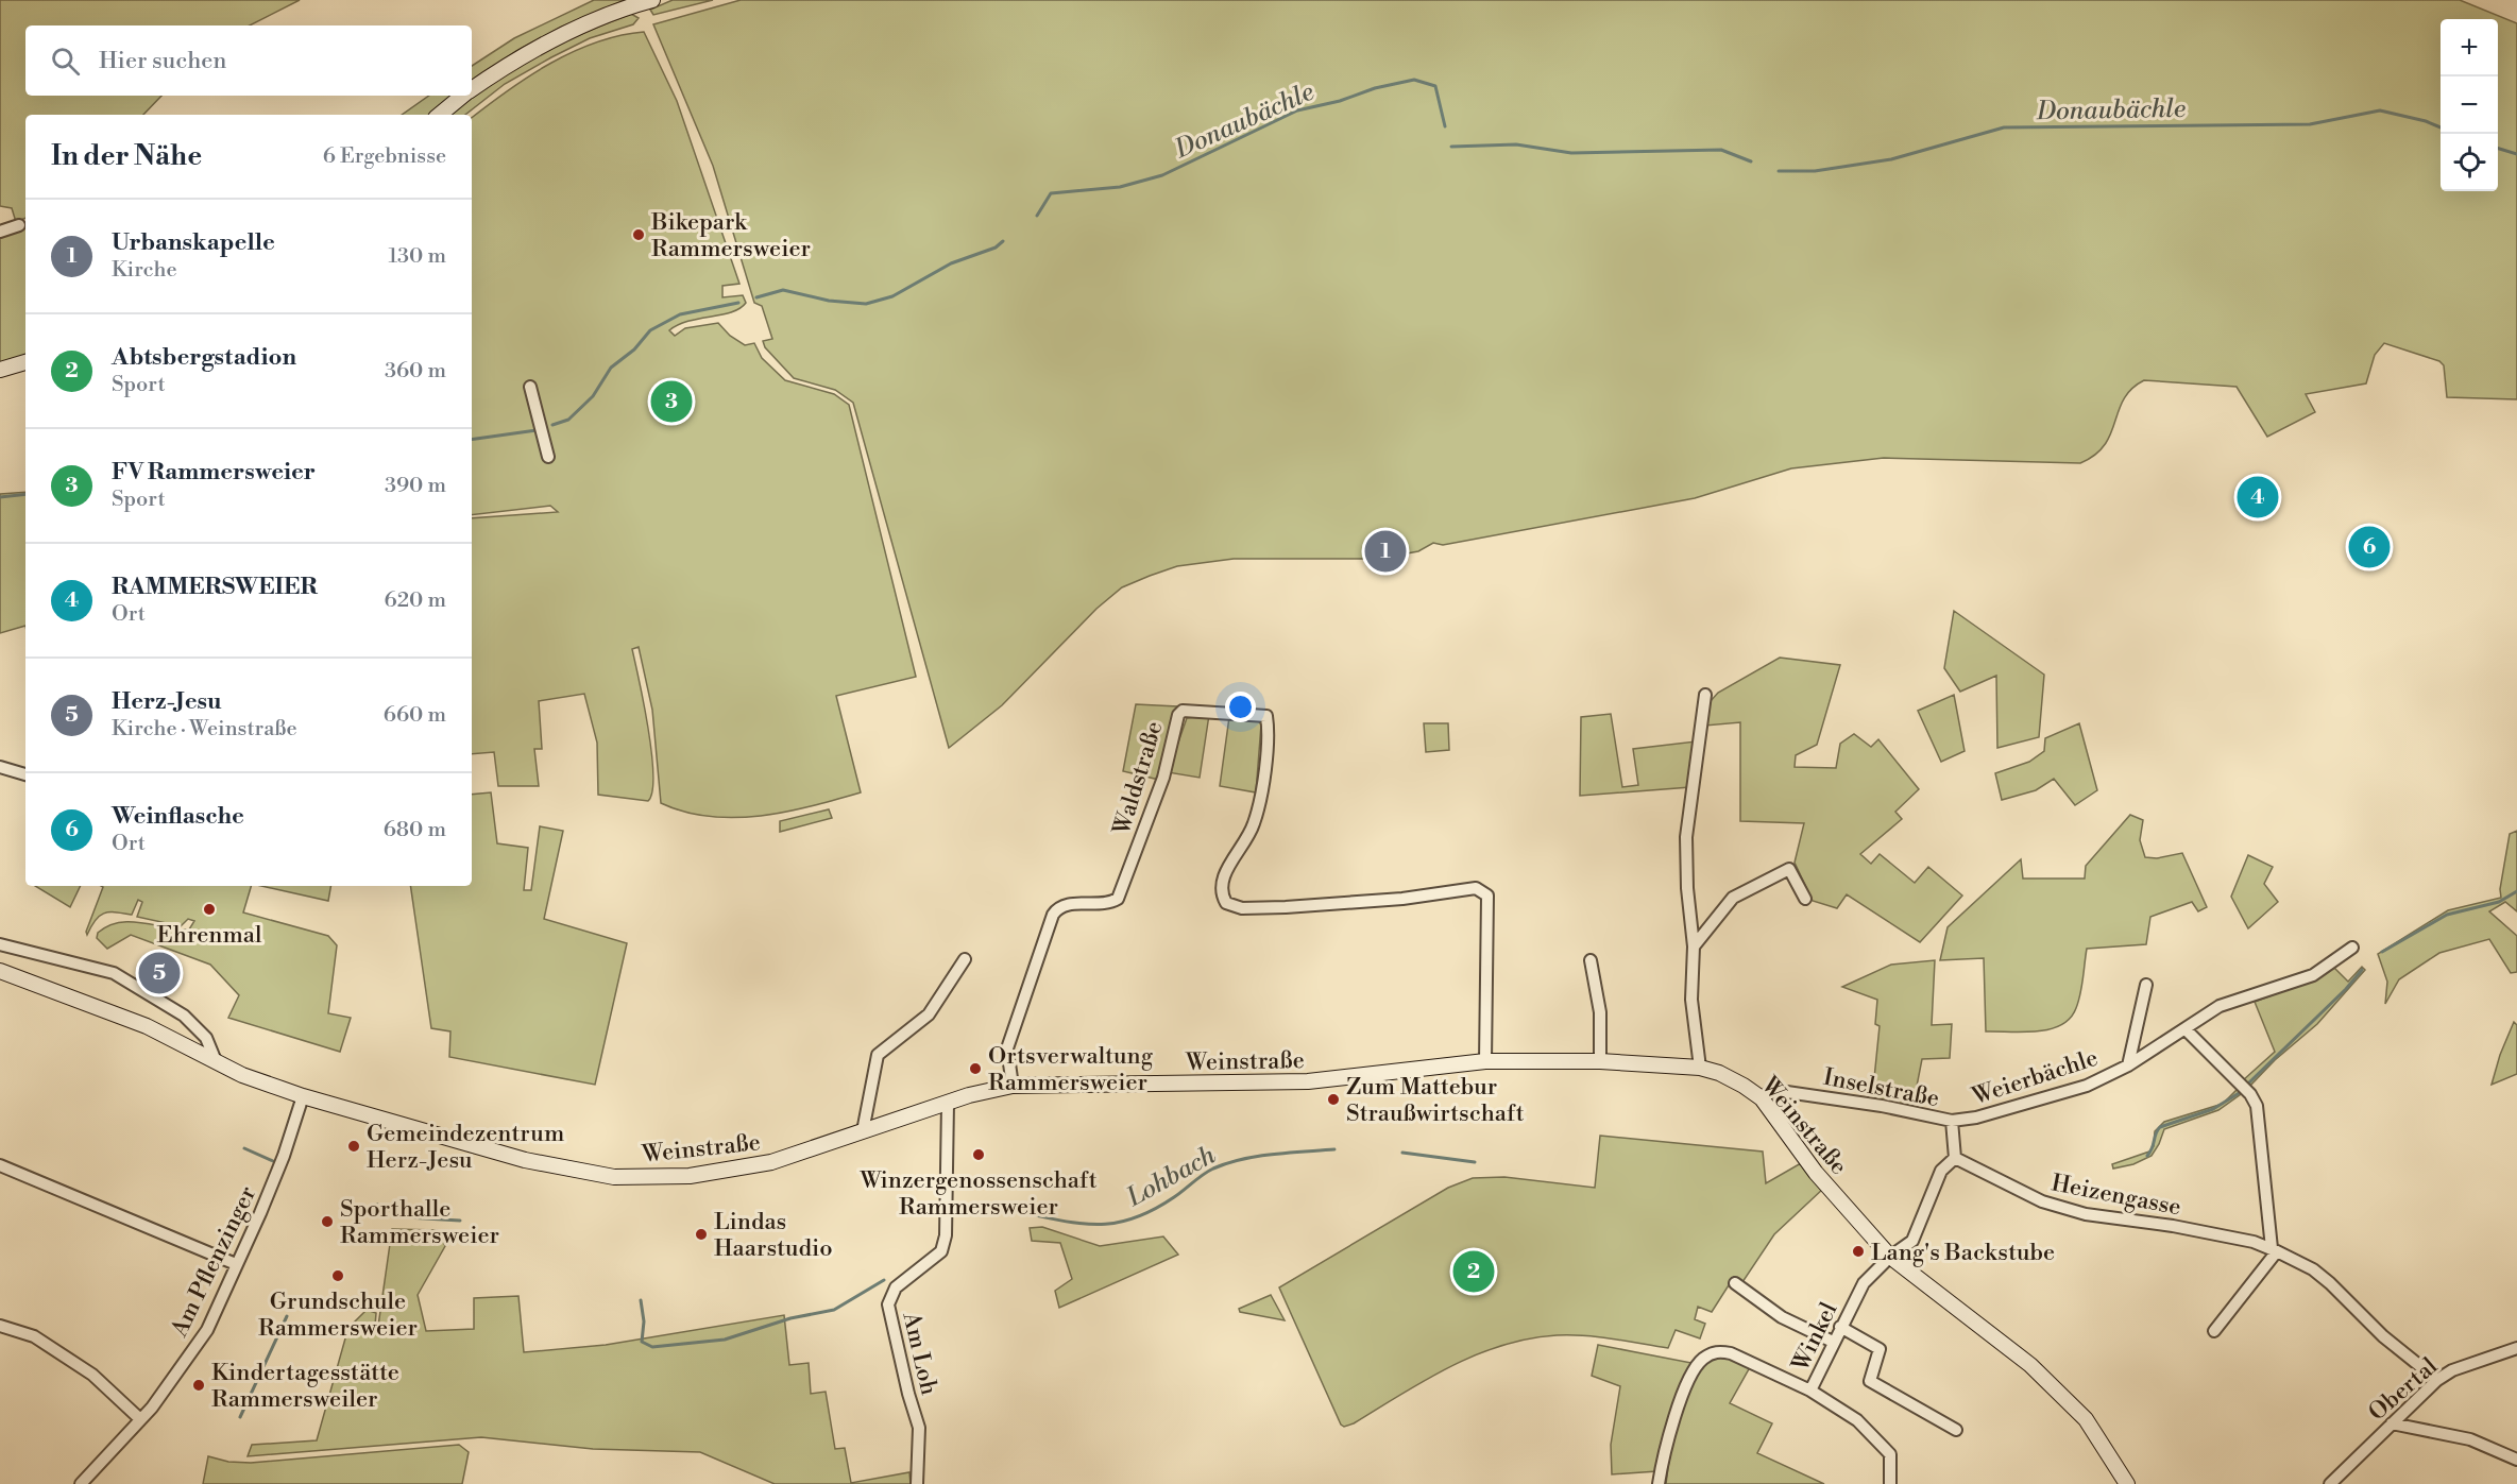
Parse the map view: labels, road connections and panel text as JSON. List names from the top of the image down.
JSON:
{
  "streets": {
    "street": [
      "Waldstraße",
      "Weinstraße",
      "Weierbächle",
      "Inselstraße",
      "Heizengasse",
      "Am Pflenzinger",
      "Winkel",
      "Am Loh",
      "Obertal"
    ]
  },
  "crossings": [
    ["Waldstraße", "Weinstraße"],
    ["Weinstraße", "Inselstraße"],
    ["Weinstraße", "Am Pflenzinger"],
    ["Weinstraße", "Winkel"],
    ["Weinstraße", "Am Loh"],
    ["Weierbächle", "Inselstraße"],
    ["Inselstraße", "Heizengasse"],
    ["Heizengasse", "Obertal"]
  ],
  "water": ["Donaubächle", "Lohbach"],
  "places": [
    "Bikepark Rammersweier",
    "Ehrenmal",
    "Ortsverwaltung Rammersweier",
    "Zum Mattebur Straußwirtschaft",
    "Gemeindezentrum Herz-Jesu",
    "Winzergenossenschaft Rammersweier",
    "Sporthalle Rammersweier",
    "Lindas Haarstudio",
    "Lang's Backstube",
    "Grundschule Rammersweier",
    "Kindertagesstätte Rammersweiler"
  ],
  "page": {
    "map_buttons": ["+", "−"],
    "search": "Hier suchen",
    "heading": ["In der Nähe", "6 Ergebnisse"],
    "list": [
      {
        "mark": "1",
        "name": "Urbanskapelle",
        "note": "Kirche",
        "value": "130 m"
      },
      {
        "mark": "2",
        "name": "Abtsbergstadion",
        "note": "Sport",
        "value": "360 m"
      },
      {
        "mark": "3",
        "name": "FV Rammersweier",
        "note": "Sport",
        "value": "390 m"
      },
      {
        "mark": "4",
        "name": "RAMMERSWEIER",
        "note": "Ort",
        "value": "620 m"
      },
      {
        "mark": "5",
        "name": "Herz-Jesu",
        "note": "Kirche · Weinstraße",
        "value": "660 m"
      },
      {
        "mark": "6",
        "name": "Weinflasche",
        "note": "Ort",
        "value": "680 m"
      }
    ],
    "pins": [
      "3",
      "4",
      "6",
      "1",
      "5",
      "2"
    ]
  }
}
